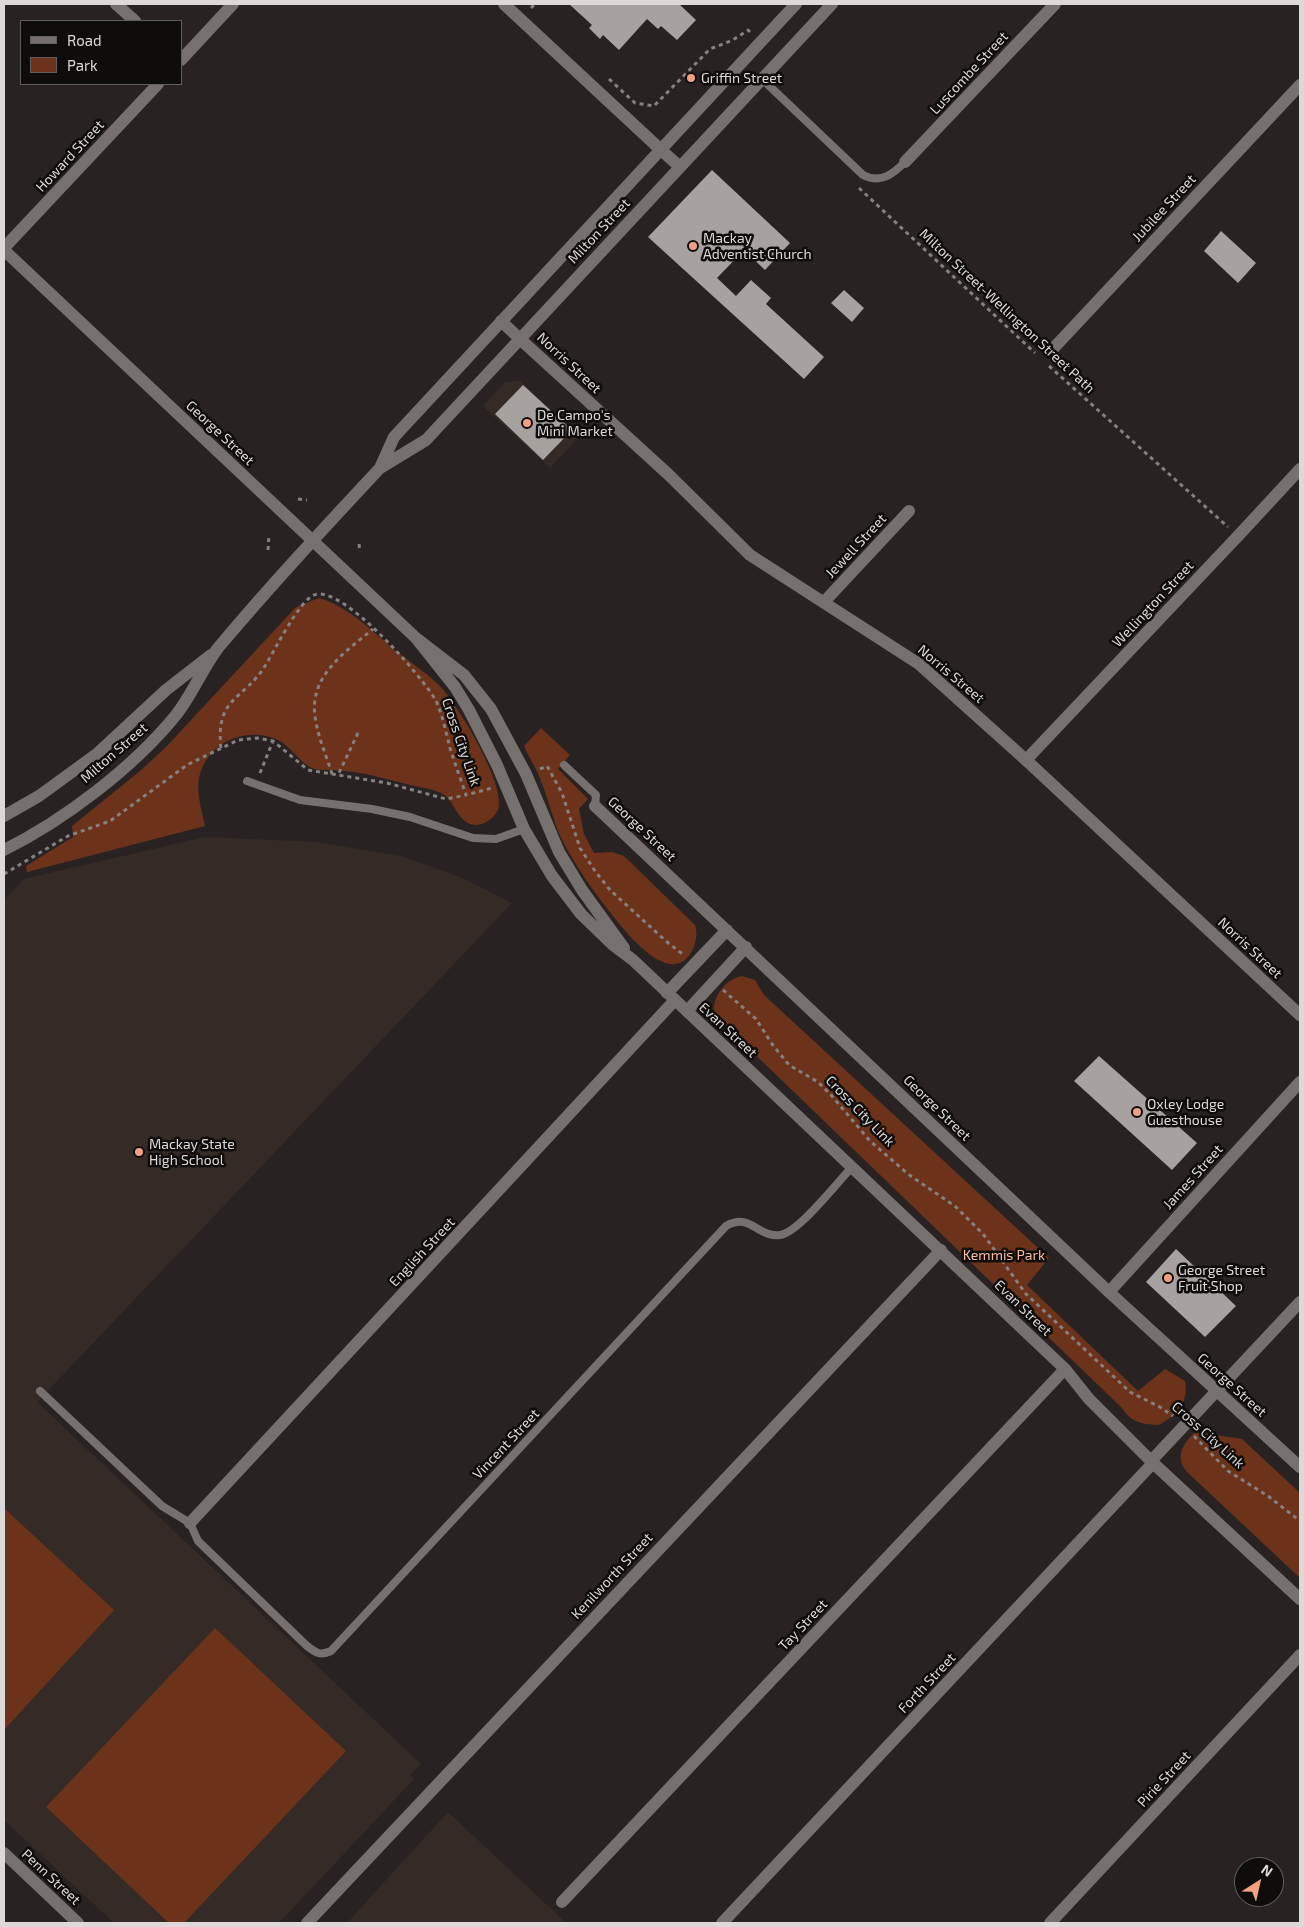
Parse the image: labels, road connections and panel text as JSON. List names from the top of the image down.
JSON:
{
  "streets": {
    "street": [
      "Luscombe Street",
      "Howard Street",
      "Jubilee Street",
      "Milton Street",
      "Norris Street",
      "George Street",
      "Jewell Street",
      "Wellington Street",
      "Evan Street",
      "James Street",
      "English Street",
      "Kenilworth Street",
      "Tay Street",
      "Forth Street",
      "Pirie Street",
      "Penn Street"
    ],
    "lane": ["Vincent Street"],
    "path": ["Milton Street-Wellington Street Path", "Cross City Link"]
  },
  "crossings": [
    ["Howard Street", "George Street"],
    ["Milton Street", "Norris Street"],
    ["Milton Street", "George Street"],
    ["Milton Street-Wellington Street Path", "Wellington Street"],
    ["Norris Street", "Jewell Street"],
    ["Norris Street", "Wellington Street"],
    ["George Street", "Cross City Link"],
    ["George Street", "Evan Street"],
    ["George Street", "James Street"],
    ["George Street", "English Street"],
    ["George Street", "Forth Street"],
    ["Cross City Link", "Forth Street"],
    ["Evan Street", "English Street"],
    ["Evan Street", "Vincent Street"],
    ["Evan Street", "Kenilworth Street"],
    ["Evan Street", "Tay Street"],
    ["Evan Street", "Forth Street"],
    ["English Street", "Vincent Street"]
  ],
  "parks": ["Kemmis Park"],
  "places": [
    "Griffin Street",
    "Mackay Adventist Church",
    "De Campo's Mini Market",
    "Oxley Lodge Guesthouse",
    "Mackay State High School",
    "George Street Fruit Shop"
  ],
  "legend": ["Road", "Park"],
  "north": "top right"
}
